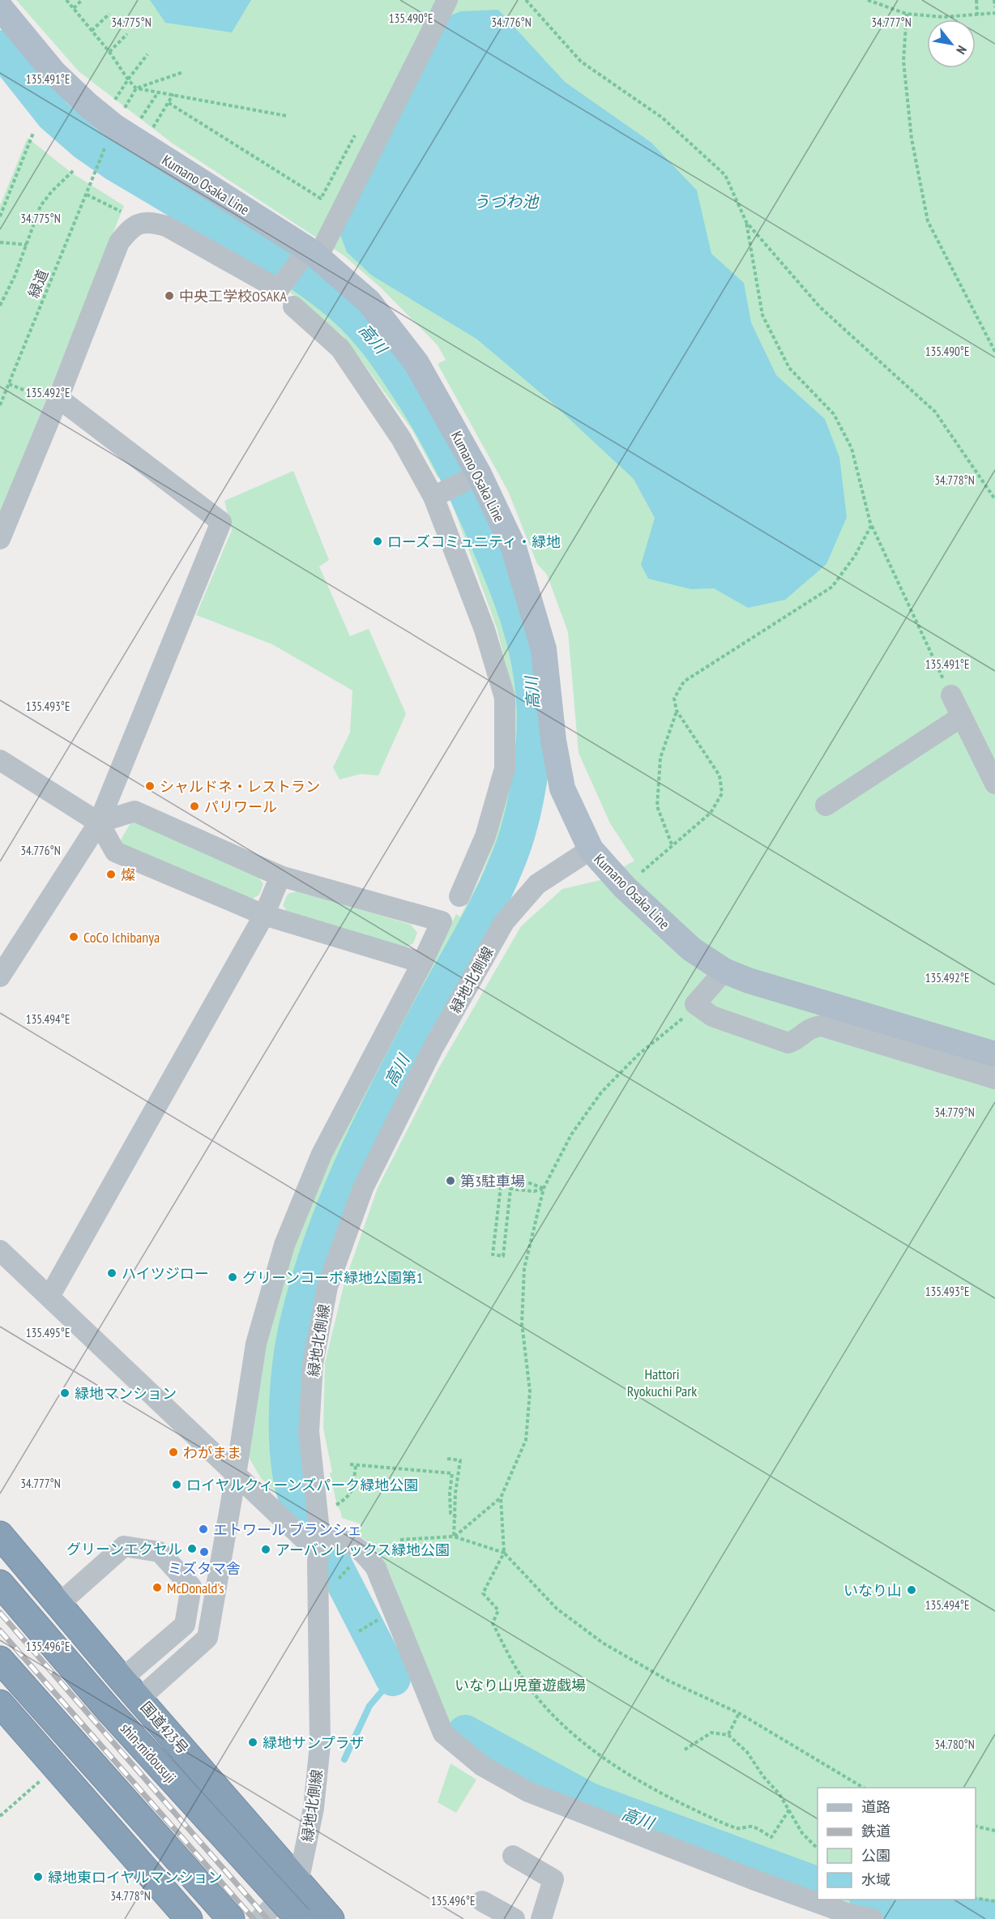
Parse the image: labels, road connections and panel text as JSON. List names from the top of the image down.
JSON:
{
  "streets": {
    "highway": ["国道423号", "shin-midousuji"],
    "main road": ["Kumano Osaka Line"],
    "street": ["緑地北側線"],
    "path": ["緑道"]
  },
  "crossings": [
    ["Kumano Osaka Line", "緑地北側線"],
    ["緑地北側線", "国道423号"]
  ],
  "water": ["うづわ池", "高川"],
  "parks": ["Hattori Ryokuchi Park", "いなり山児童遊戯場"],
  "places": [
    "中央工学校OSAKA",
    "ローズコミュニティ・緑地",
    "シャルドネ・レストラン",
    "パリワール",
    "燦",
    "CoCo Ichibanya",
    "第3駐車場",
    "ハイツジロー",
    "グリーンコーポ緑地公園第1",
    "緑地マンション",
    "わがまま",
    "ロイヤルクィーンズパーク緑地公園",
    "エトワール ブランシェ",
    "グリーンエクセル",
    "アーバンレックス緑地公園",
    "ミズタマ舎",
    "McDonald's",
    "いなり山",
    "緑地サンプラザ",
    "緑地東ロイヤルマンション"
  ],
  "legend": [
    "道路",
    "鉄道",
    "公園",
    "水域"
  ],
  "north": "bottom right",
  "coordinates": [
    "135.490°E",
    "34.775°N",
    "34.777°N",
    "34.776°N",
    "135.491°E",
    "135.492°E",
    "34.778°N",
    "135.493°E",
    "135.494°E",
    "34.779°N",
    "135.495°E",
    "135.496°E",
    "34.780°N"
  ]
}
